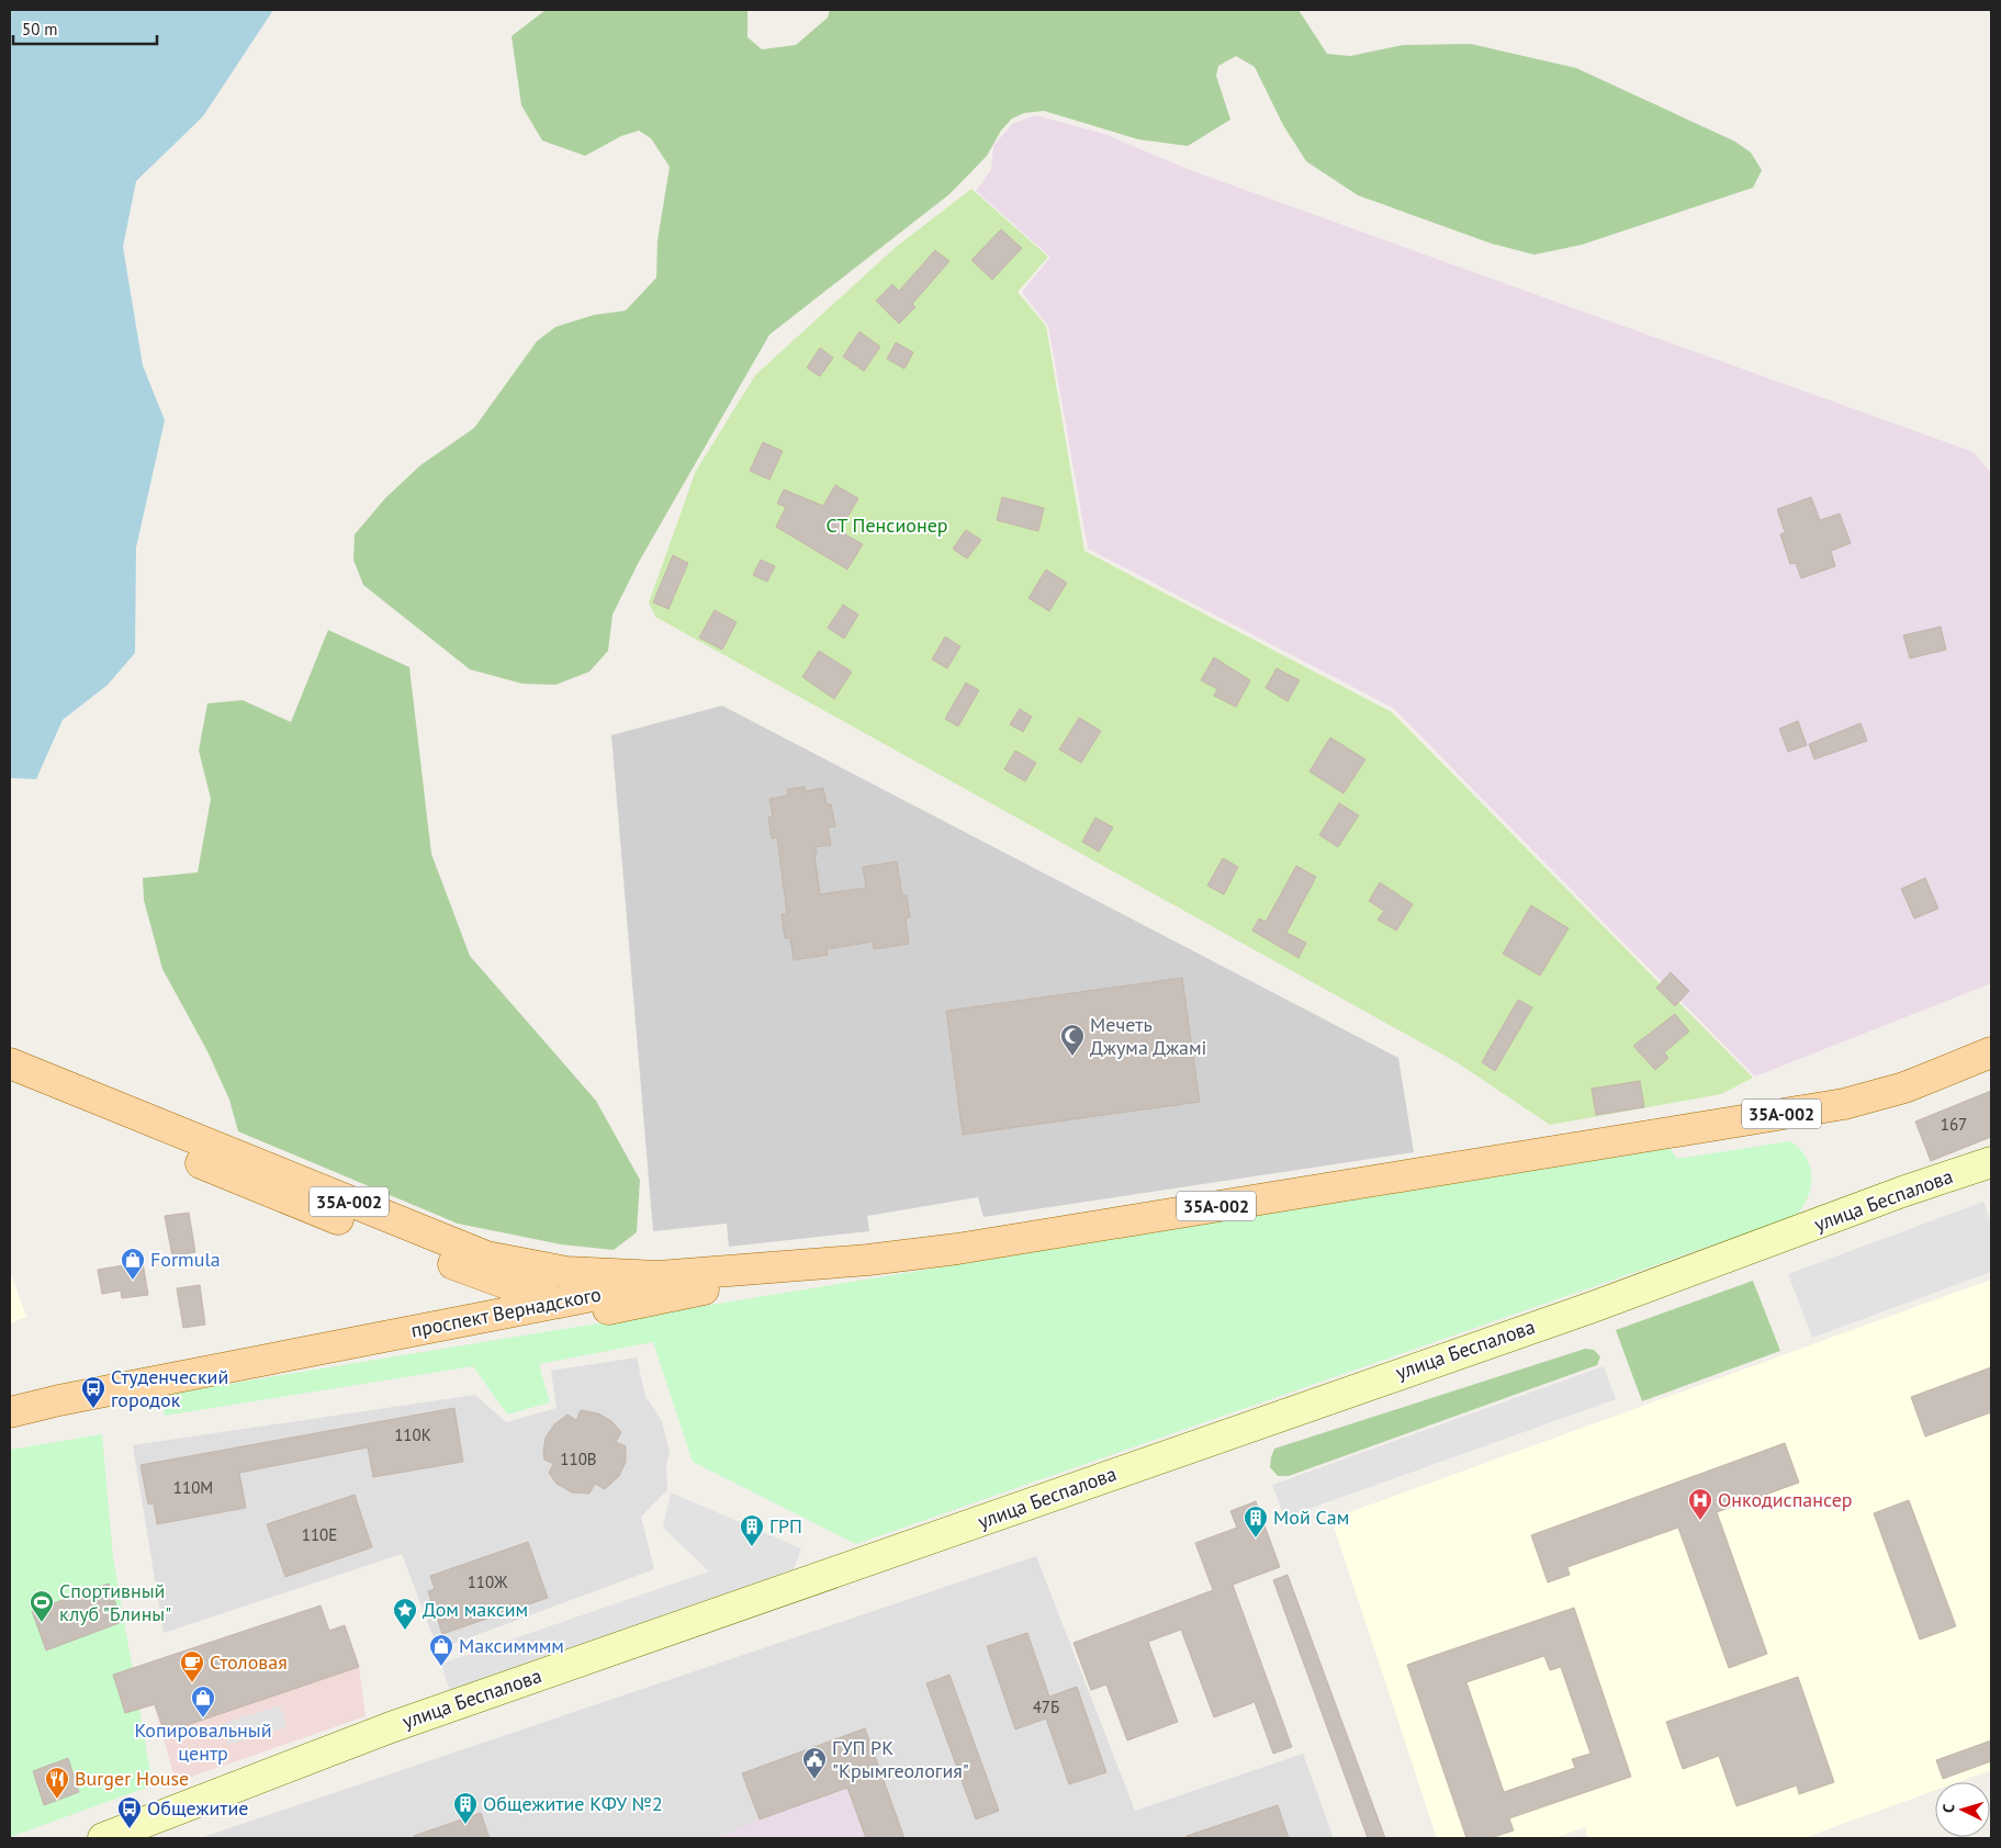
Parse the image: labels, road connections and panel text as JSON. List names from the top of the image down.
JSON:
{
  "streets": {
    "main road": ["35А-002", "улица Беспалова", "проспект Вернадского"]
  },
  "crossings": [
    ["35А-002", "проспект Вернадского"]
  ],
  "parks": ["СТ Пенсионер"],
  "places": {
    "mosque": ["Мечеть Джума Джамі"],
    "shop": ["Formula", "Максимммм", "Копировальный центр"],
    "bus stop": ["Студенческий городок", "Общежитие"],
    "hospital": ["Онкодиспансер"],
    "building": ["Мой Сам", "ГРП", "Общежитие КФУ №2"],
    "sports": ["Спортивный клуб \"Блины\""],
    "place": ["Дом максим"],
    "cafe": ["Столовая"],
    "public building": ["ГУП РК \"Крымгеология\""],
    "restaurant": ["Burger House"]
  },
  "house_numbers": [
    "167",
    "110К",
    "110В",
    "110М",
    "110Е",
    "110Ж",
    "47Б"
  ],
  "scale_bar": "50 m",
  "north": "left"
}
